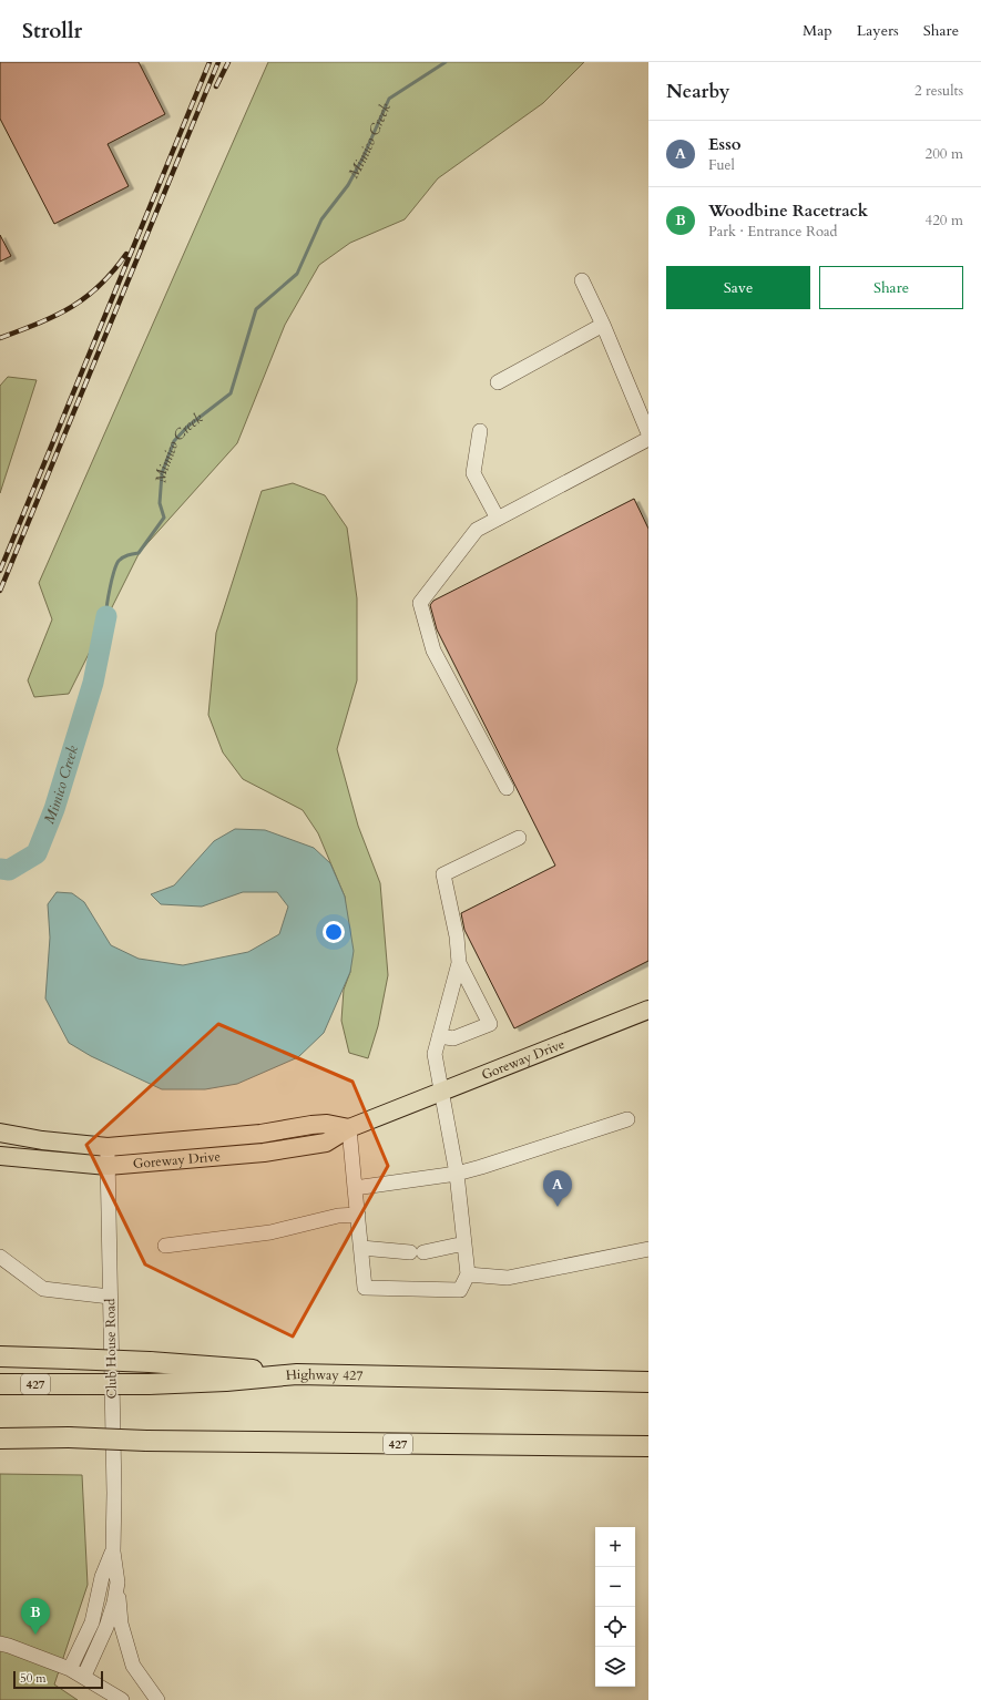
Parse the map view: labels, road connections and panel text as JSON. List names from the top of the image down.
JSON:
{
  "streets": {
    "highway": ["Highway 427", "427"],
    "main road": ["Goreway Drive"],
    "street": ["Club House Road"]
  },
  "crossings": [
    ["Goreway Drive", "Club House Road"]
  ],
  "water": ["Mimico Creek"],
  "scale_bar": "50 m",
  "page": {
    "header": "Strollr",
    "nav": ["Map", "Layers", "Share"],
    "heading": ["Nearby", "2 results"],
    "list": [
      {
        "mark": "A",
        "name": "Esso",
        "note": "Fuel",
        "value": "200 m"
      },
      {
        "mark": "B",
        "name": "Woodbine Racetrack",
        "note": "Park · Entrance Road",
        "value": "420 m"
      }
    ],
    "buttons": ["Save", "Share"],
    "pins": ["A", "B"],
    "map_buttons": ["+", "−"],
    "scale": "50 m"
  }
}
